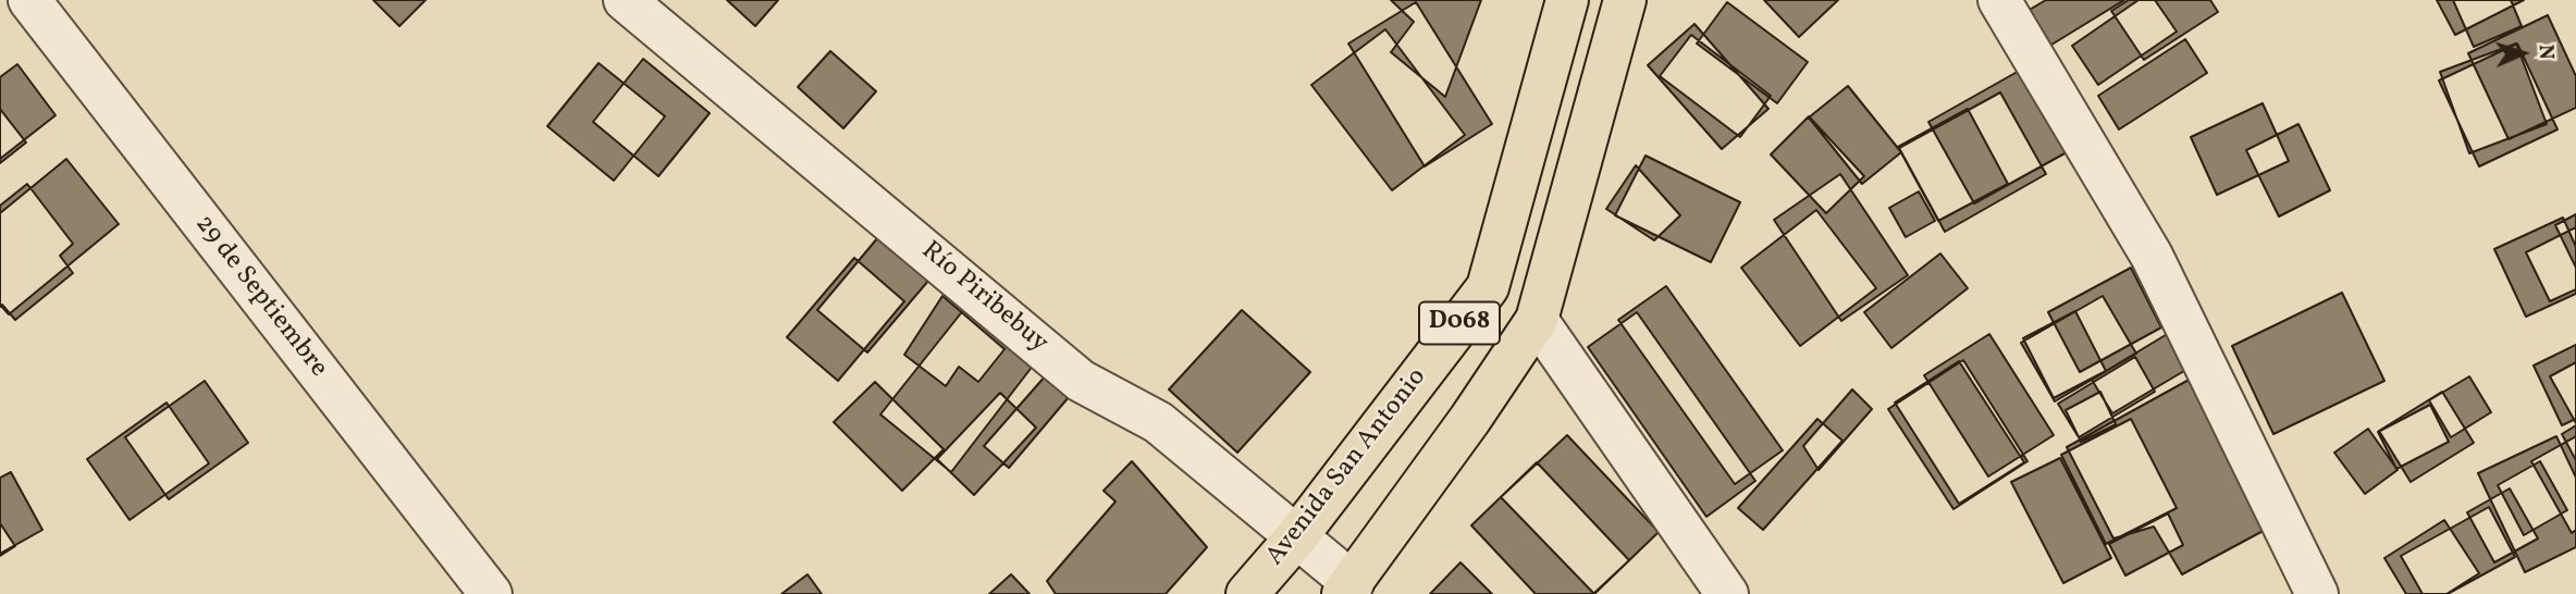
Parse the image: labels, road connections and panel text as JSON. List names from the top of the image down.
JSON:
{
  "streets": {
    "main road": ["D068", "Avenida San Antonio"],
    "street": ["29 de Septiembre", "Río Piribebuy"]
  },
  "crossings": [
    ["Río Piribebuy", "D068"],
    ["Río Piribebuy", "Avenida San Antonio"]
  ],
  "north": "right"
}
